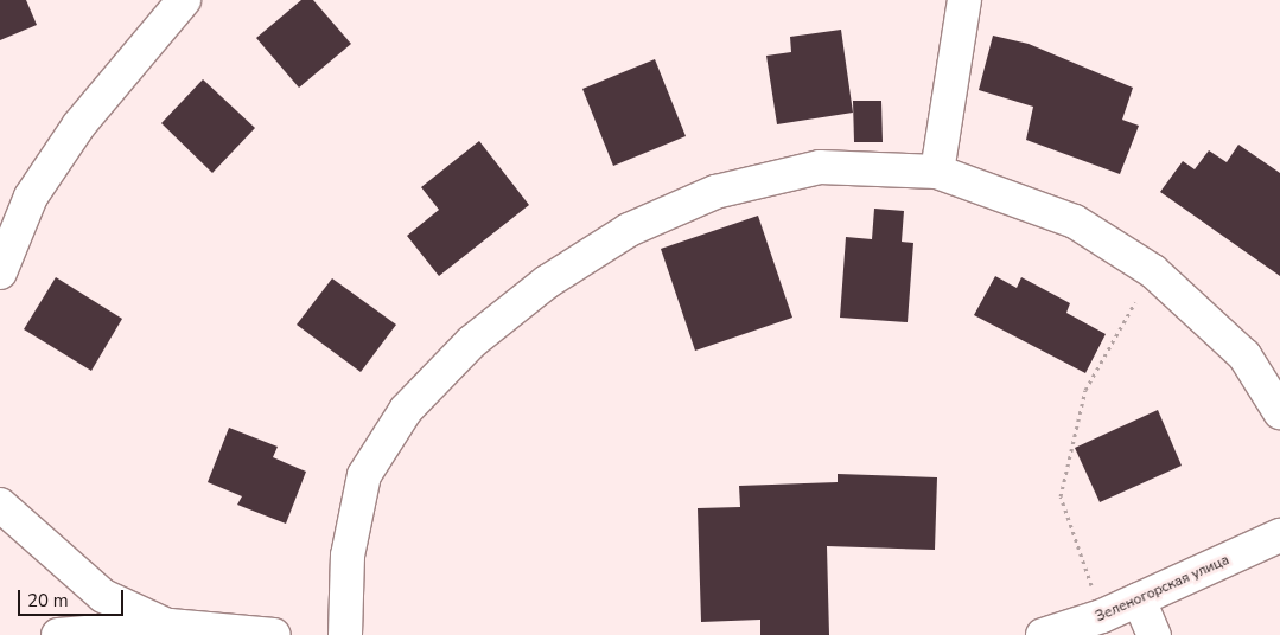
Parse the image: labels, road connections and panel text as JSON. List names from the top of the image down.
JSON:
{
  "streets": {
    "street": ["Зеленогорская улица"]
  },
  "scale_bar": "20 m"
}
